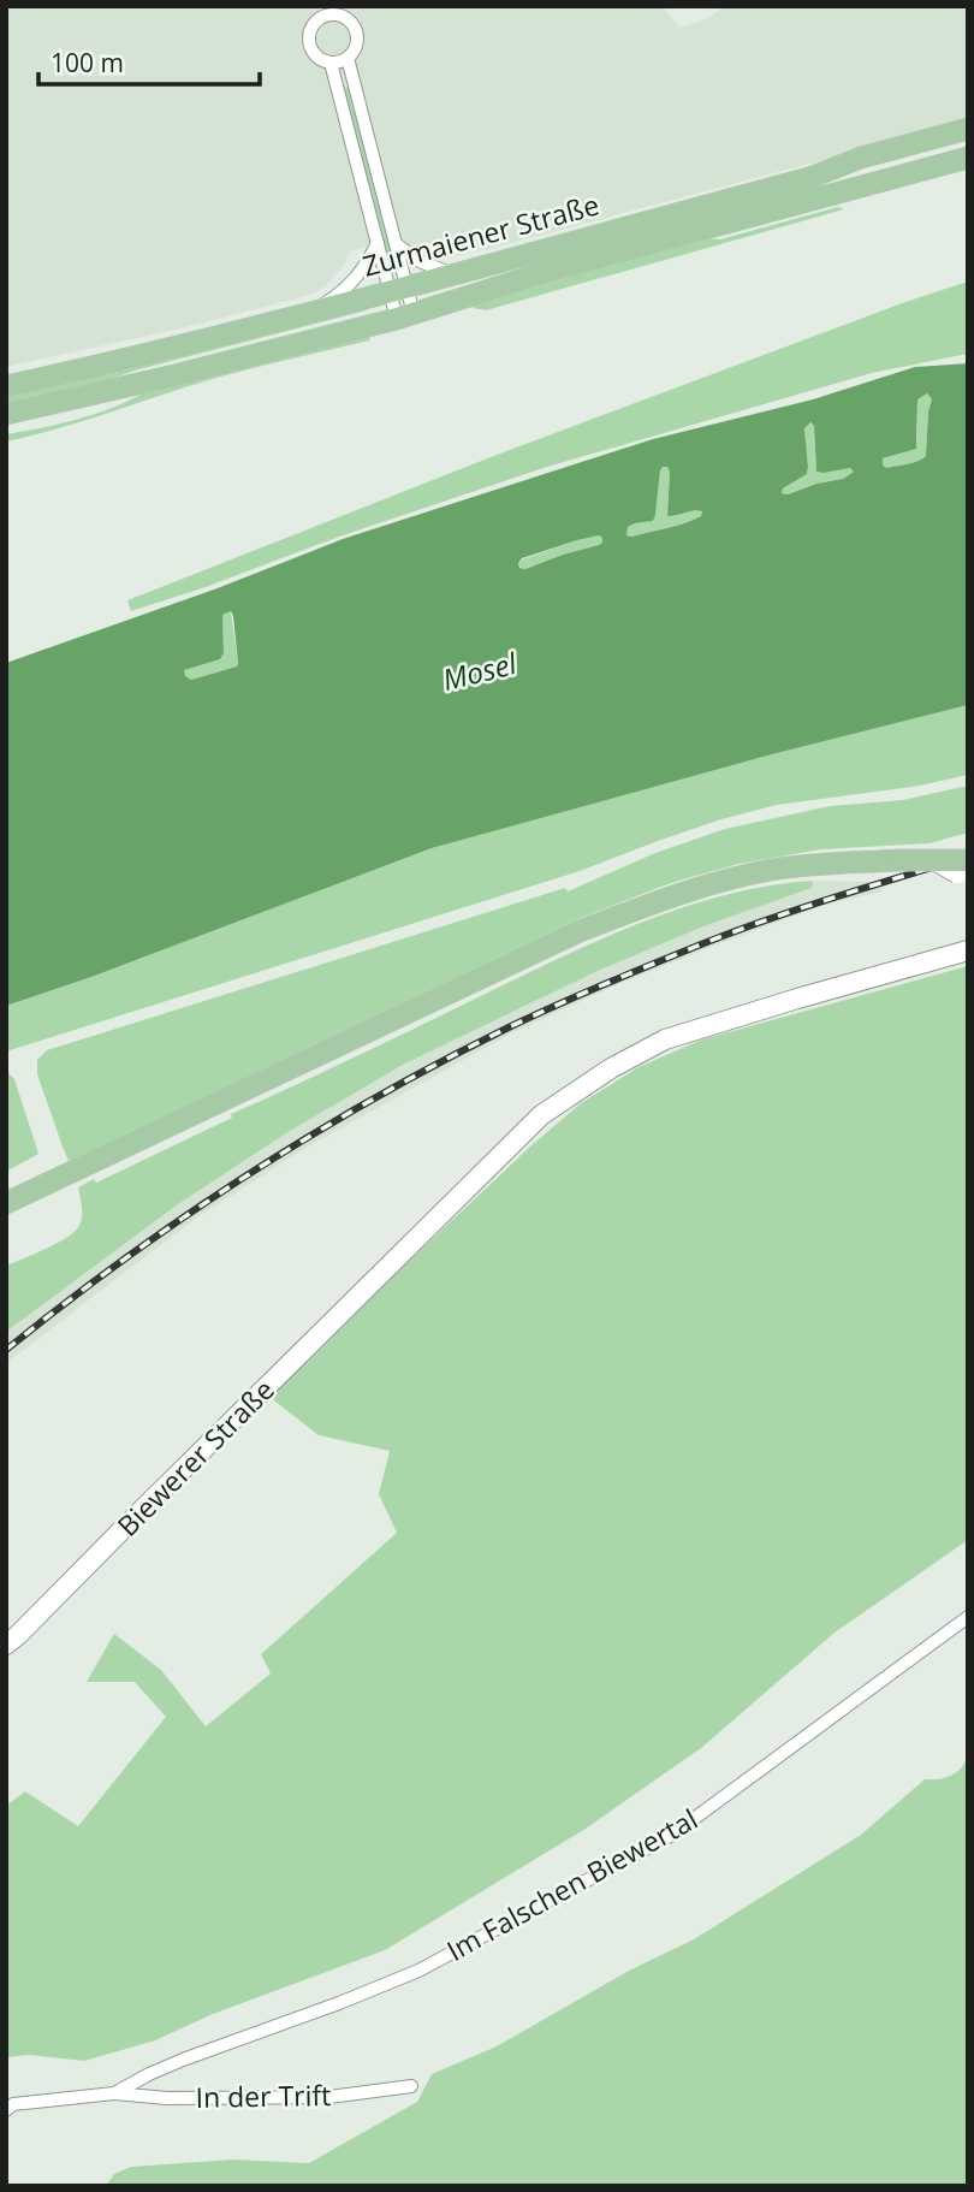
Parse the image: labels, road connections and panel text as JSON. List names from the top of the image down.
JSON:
{
  "streets": {
    "main road": ["Zurmaiener Straße"],
    "street": ["Biewerer Straße", "Im Falschen Biewertal", "In der Trift"]
  },
  "crossings": [
    ["Im Falschen Biewertal", "In der Trift"]
  ],
  "water": ["Mosel"],
  "scale_bar": "100 m"
}
